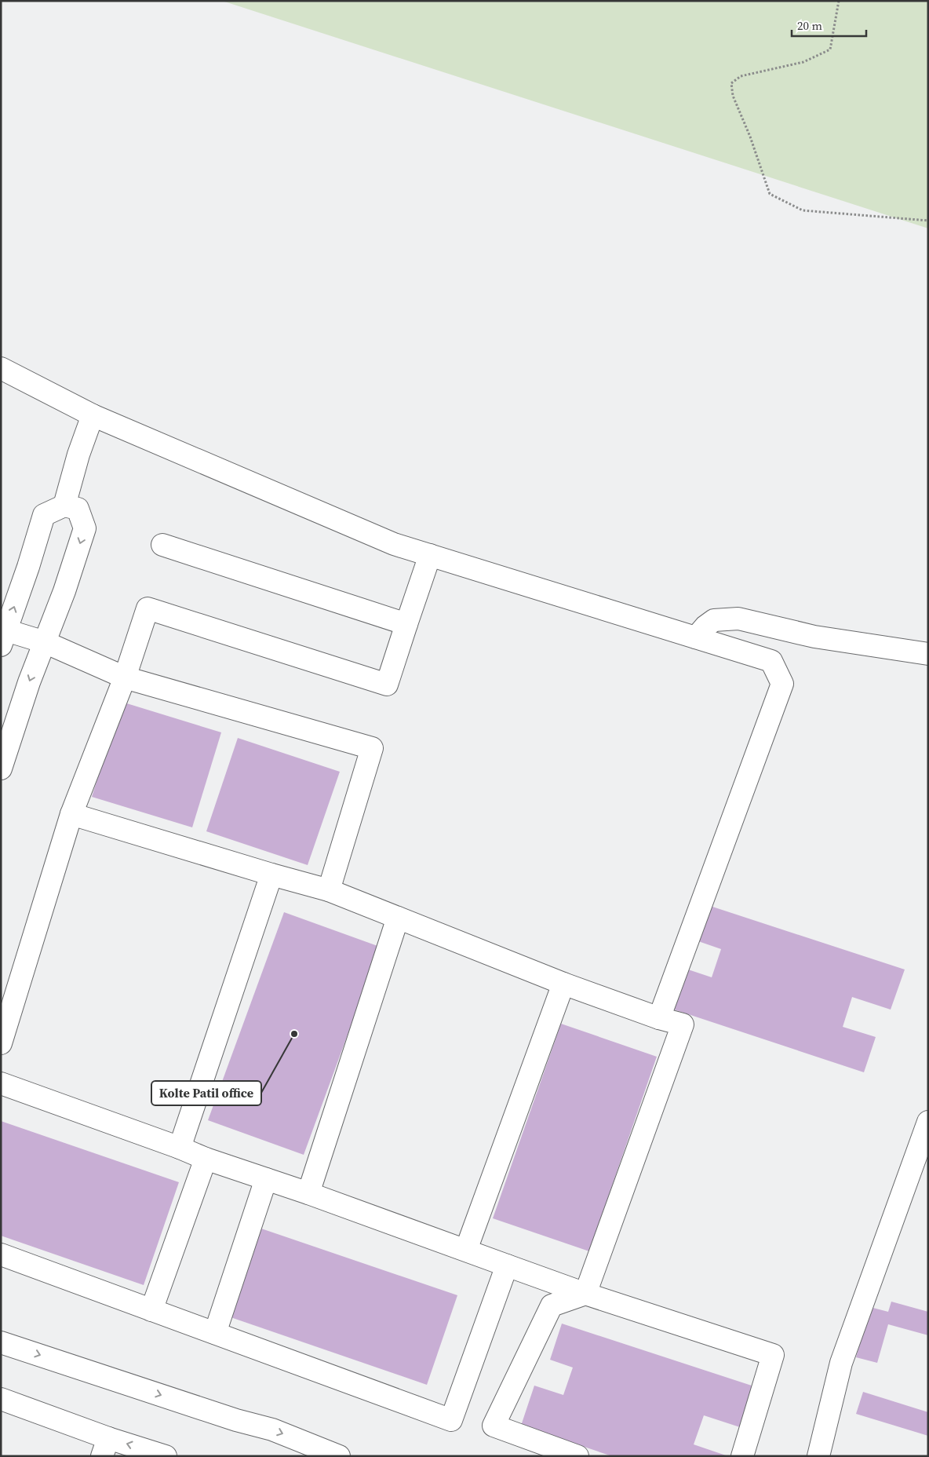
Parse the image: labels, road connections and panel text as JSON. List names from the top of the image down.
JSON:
{
  "places": ["Kolte Patil office"],
  "scale_bar": "20 m"
}
